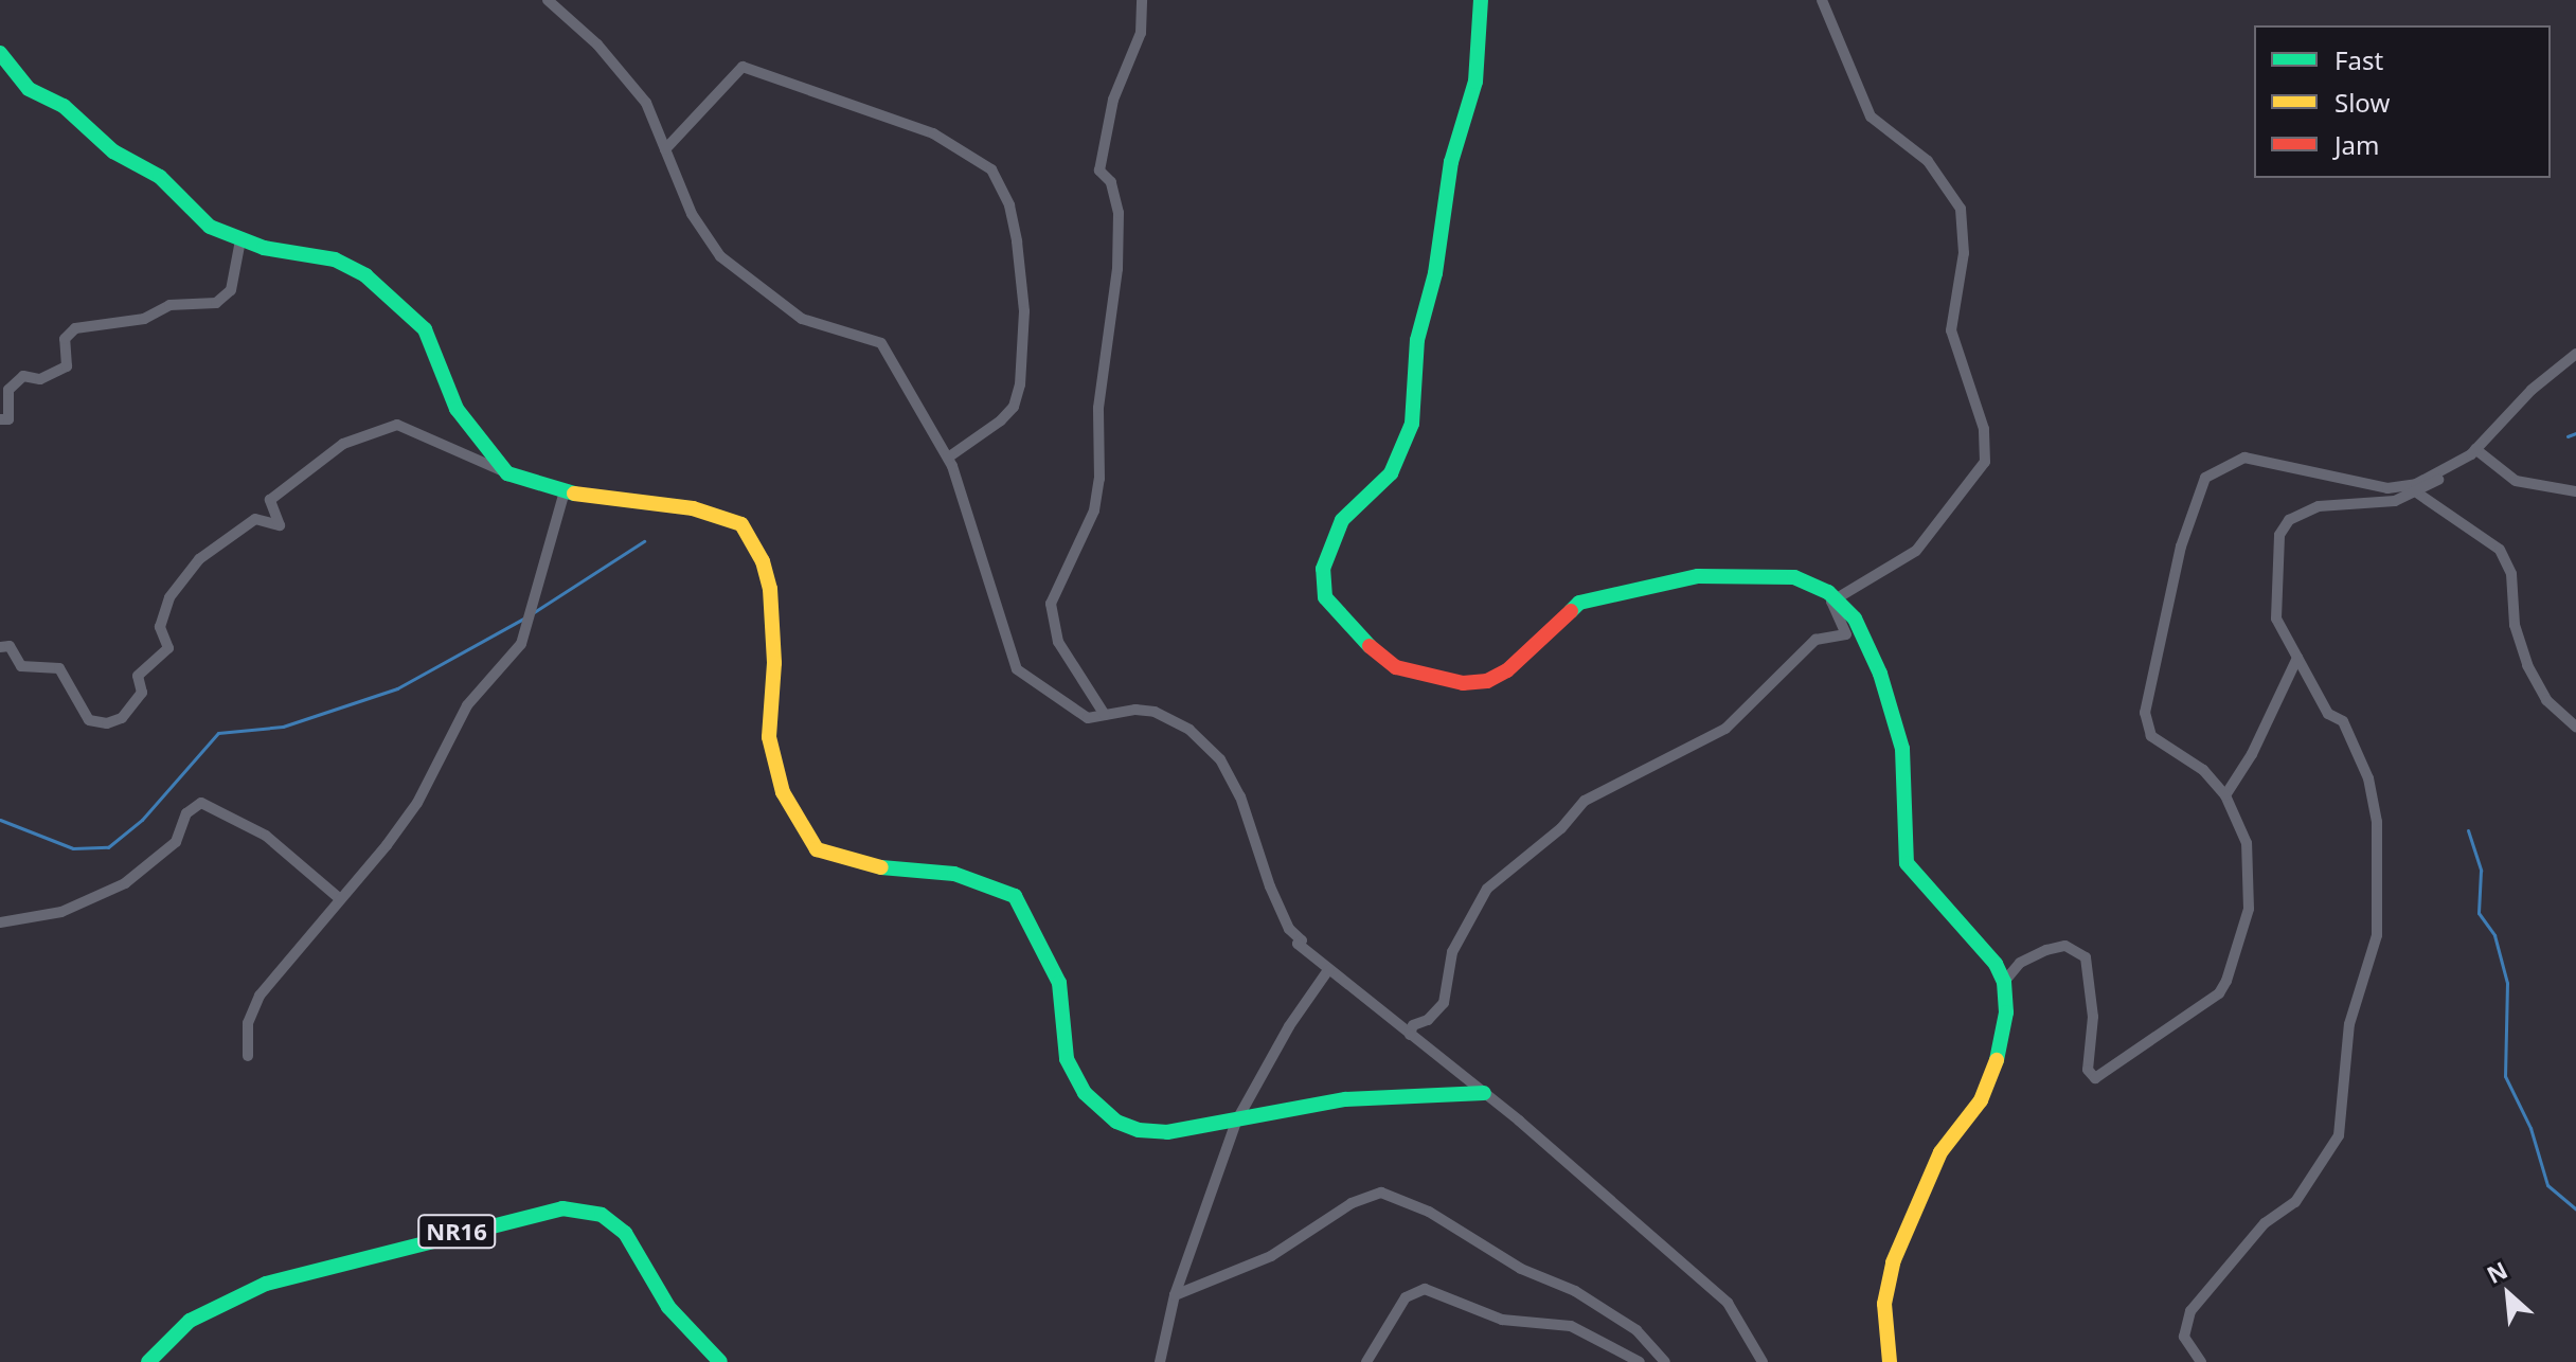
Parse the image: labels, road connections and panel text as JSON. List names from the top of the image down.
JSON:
{
  "streets": {
    "main road": ["NR16"]
  },
  "legend": ["Fast", "Slow", "Jam"],
  "north": "top left"
}
